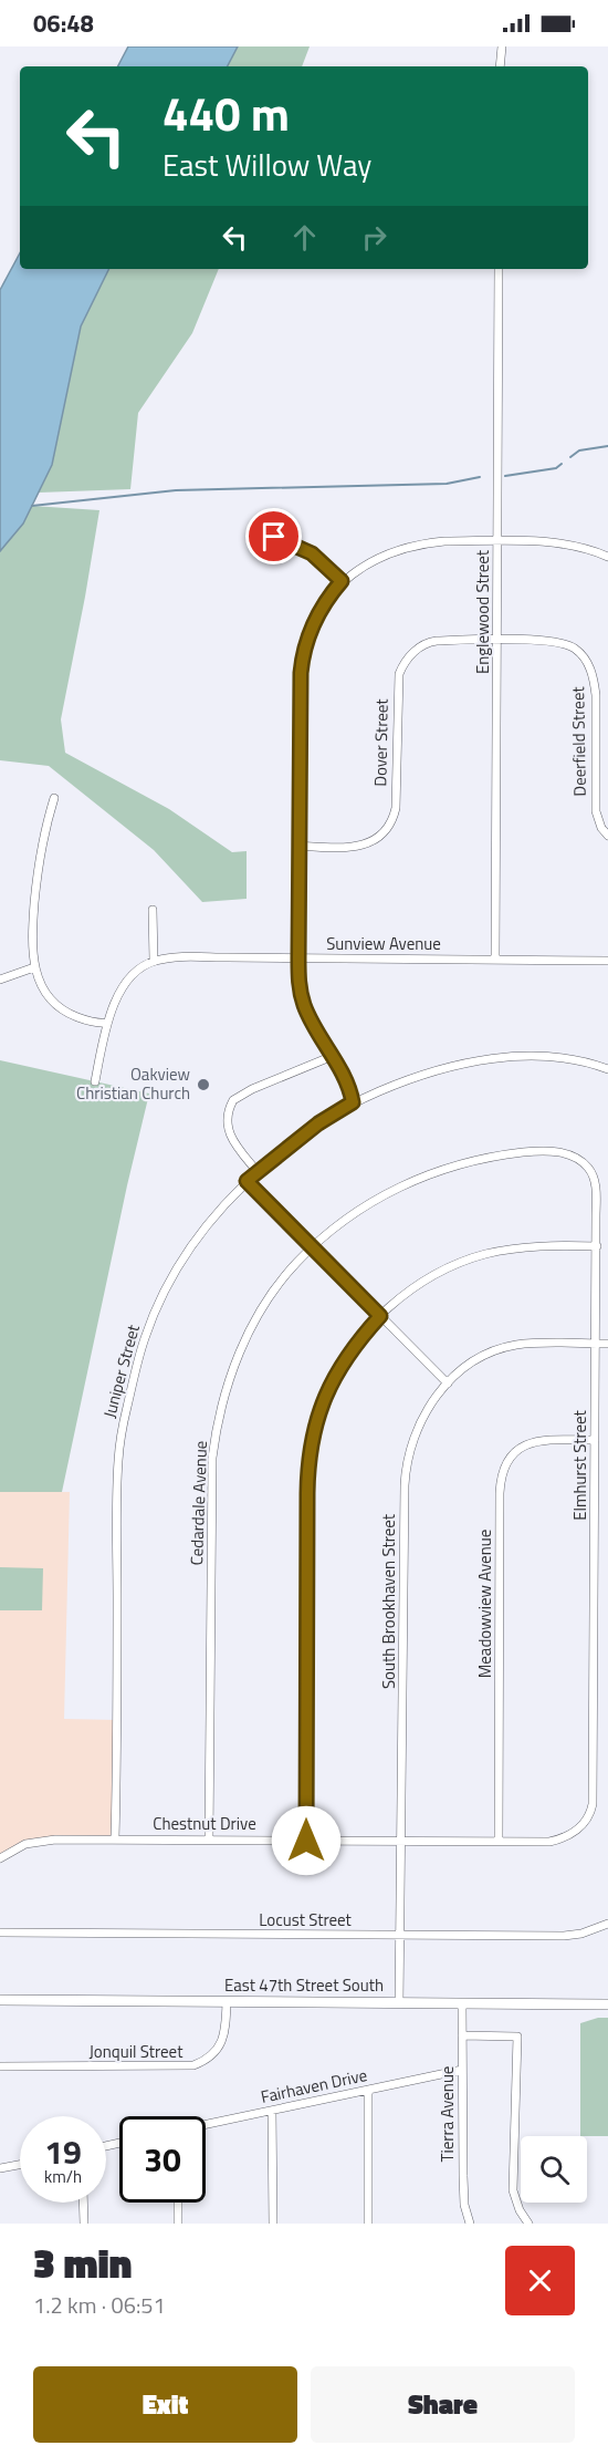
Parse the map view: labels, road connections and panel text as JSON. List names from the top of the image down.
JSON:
{
  "streets": {
    "main road": ["East 47th Street South"],
    "street": [
      "Englewood Street",
      "Deerfield Street",
      "Dover Street",
      "Sunview Avenue",
      "Juniper Street",
      "Elmhurst Street",
      "Cedardale Avenue",
      "South Brookhaven Street",
      "Meadowview Avenue",
      "Chestnut Drive",
      "Locust Street",
      "Jonquil Street",
      "Fairhaven Drive",
      "Tierra Avenue"
    ]
  },
  "crossings": [
    ["Englewood Street", "Deerfield Street"],
    ["Englewood Street", "Dover Street"],
    ["Englewood Street", "Sunview Avenue"],
    ["Deerfield Street", "Dover Street"],
    ["Juniper Street", "Chestnut Drive"],
    ["Elmhurst Street", "Cedardale Avenue"],
    ["Elmhurst Street", "South Brookhaven Street"],
    ["Elmhurst Street", "Meadowview Avenue"],
    ["Elmhurst Street", "Chestnut Drive"],
    ["Cedardale Avenue", "Chestnut Drive"],
    ["South Brookhaven Street", "Chestnut Drive"],
    ["South Brookhaven Street", "Locust Street"],
    ["South Brookhaven Street", "East 47th Street South"],
    ["Meadowview Avenue", "Chestnut Drive"],
    ["East 47th Street South", "Jonquil Street"],
    ["East 47th Street South", "Tierra Avenue"],
    ["Fairhaven Drive", "Tierra Avenue"]
  ],
  "places": ["Oakview Christian Church"],
  "page": {
    "status": "06:48",
    "turn": ["440 m", "East Willow Way"],
    "speed": "19 km/h",
    "limit": "30",
    "heading": ["3 min", "1.2 km · 06:51"],
    "buttons": ["Exit", "Share"]
  }
}
